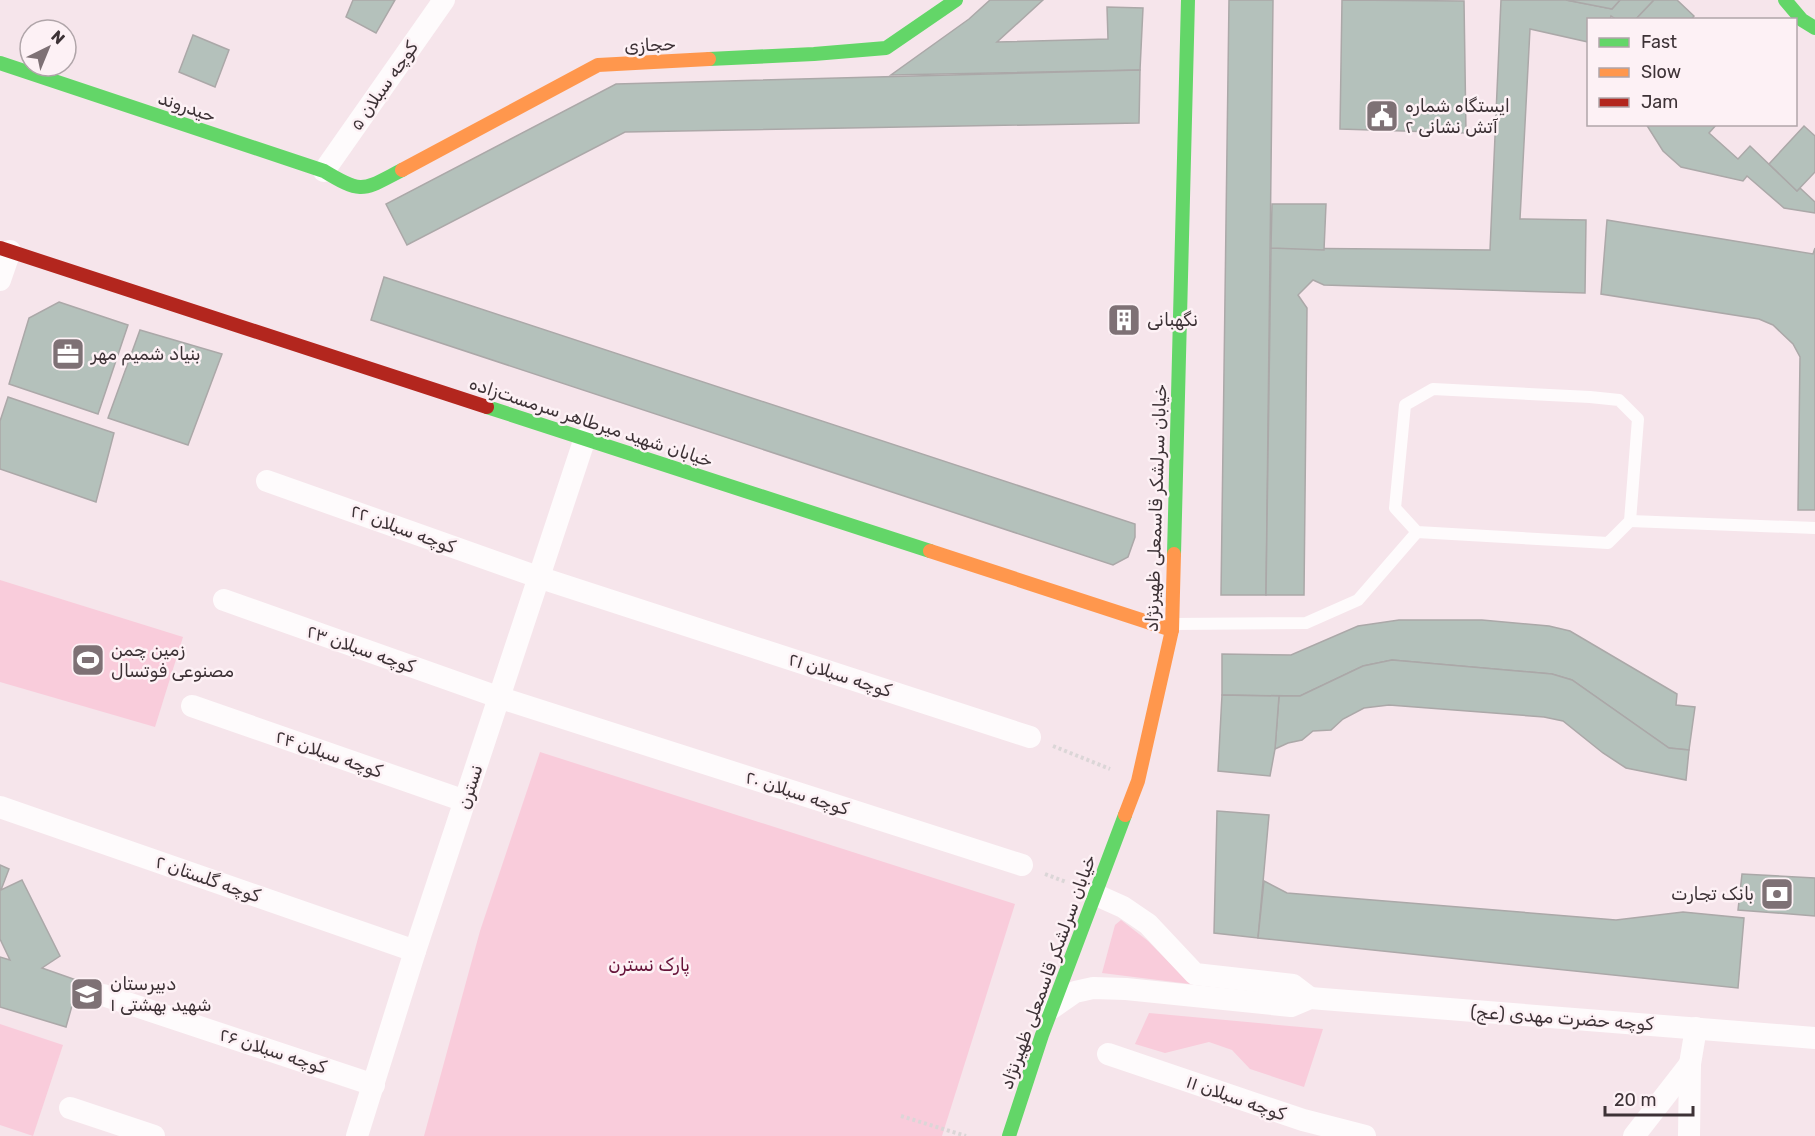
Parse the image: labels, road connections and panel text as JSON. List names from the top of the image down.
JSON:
{
  "streets": {
    "street": [
      "حجازی",
      "کوچه سبلان ۵",
      "حیدروند",
      "خیابان شهید میرطاهر سرمست‌زاده",
      "خیابان سرلشکر قاسمعلی ظهیرنژاد",
      "کوچه سبلان ۲۲",
      "کوچه سبلان ۲۳",
      "کوچه سبلان ۲۱",
      "کوچه سبلان ۲۴",
      "نسترن",
      "کوچه سبلان ۲۰",
      "کوچه گلستان ۲",
      "کوچه حضرت مهدی (عج)",
      "کوچه سبلان ۲۶",
      "کوچه سبلان ۱۱"
    ]
  },
  "crossings": [
    ["حجازی", "حیدروند"],
    ["کوچه سبلان ۵", "حیدروند"],
    ["خیابان شهید میرطاهر سرمست‌زاده", "خیابان سرلشکر قاسمعلی ظهیرنژاد"],
    ["خیابان شهید میرطاهر سرمست‌زاده", "نسترن"],
    ["خیابان سرلشکر قاسمعلی ظهیرنژاد", "کوچه حضرت مهدی (عج)"],
    ["کوچه سبلان ۲۲", "کوچه سبلان ۲۱"],
    ["کوچه سبلان ۲۲", "نسترن"],
    ["کوچه سبلان ۲۳", "نسترن"],
    ["کوچه سبلان ۲۳", "کوچه سبلان ۲۰"],
    ["کوچه سبلان ۲۱", "نسترن"],
    ["کوچه سبلان ۲۴", "نسترن"],
    ["نسترن", "کوچه سبلان ۲۰"],
    ["نسترن", "کوچه گلستان ۲"],
    ["نسترن", "کوچه سبلان ۲۶"]
  ],
  "parks": ["پارک نسترن"],
  "places": {
    "public building": ["ایستگاه شماره ۲ آتش نشانی"],
    "building": ["نگهبانی"],
    "office": ["بنیاد شمیم مهر"],
    "sports": ["زمین چمن مصنوعی فوتسال"],
    "bank": ["بانک تجارت"],
    "school or university": ["دبیرستان شهید بهشتی ۱"]
  },
  "legend": ["Fast", "Slow", "Jam"],
  "scale_bar": "20 m",
  "north": "top right"
}
